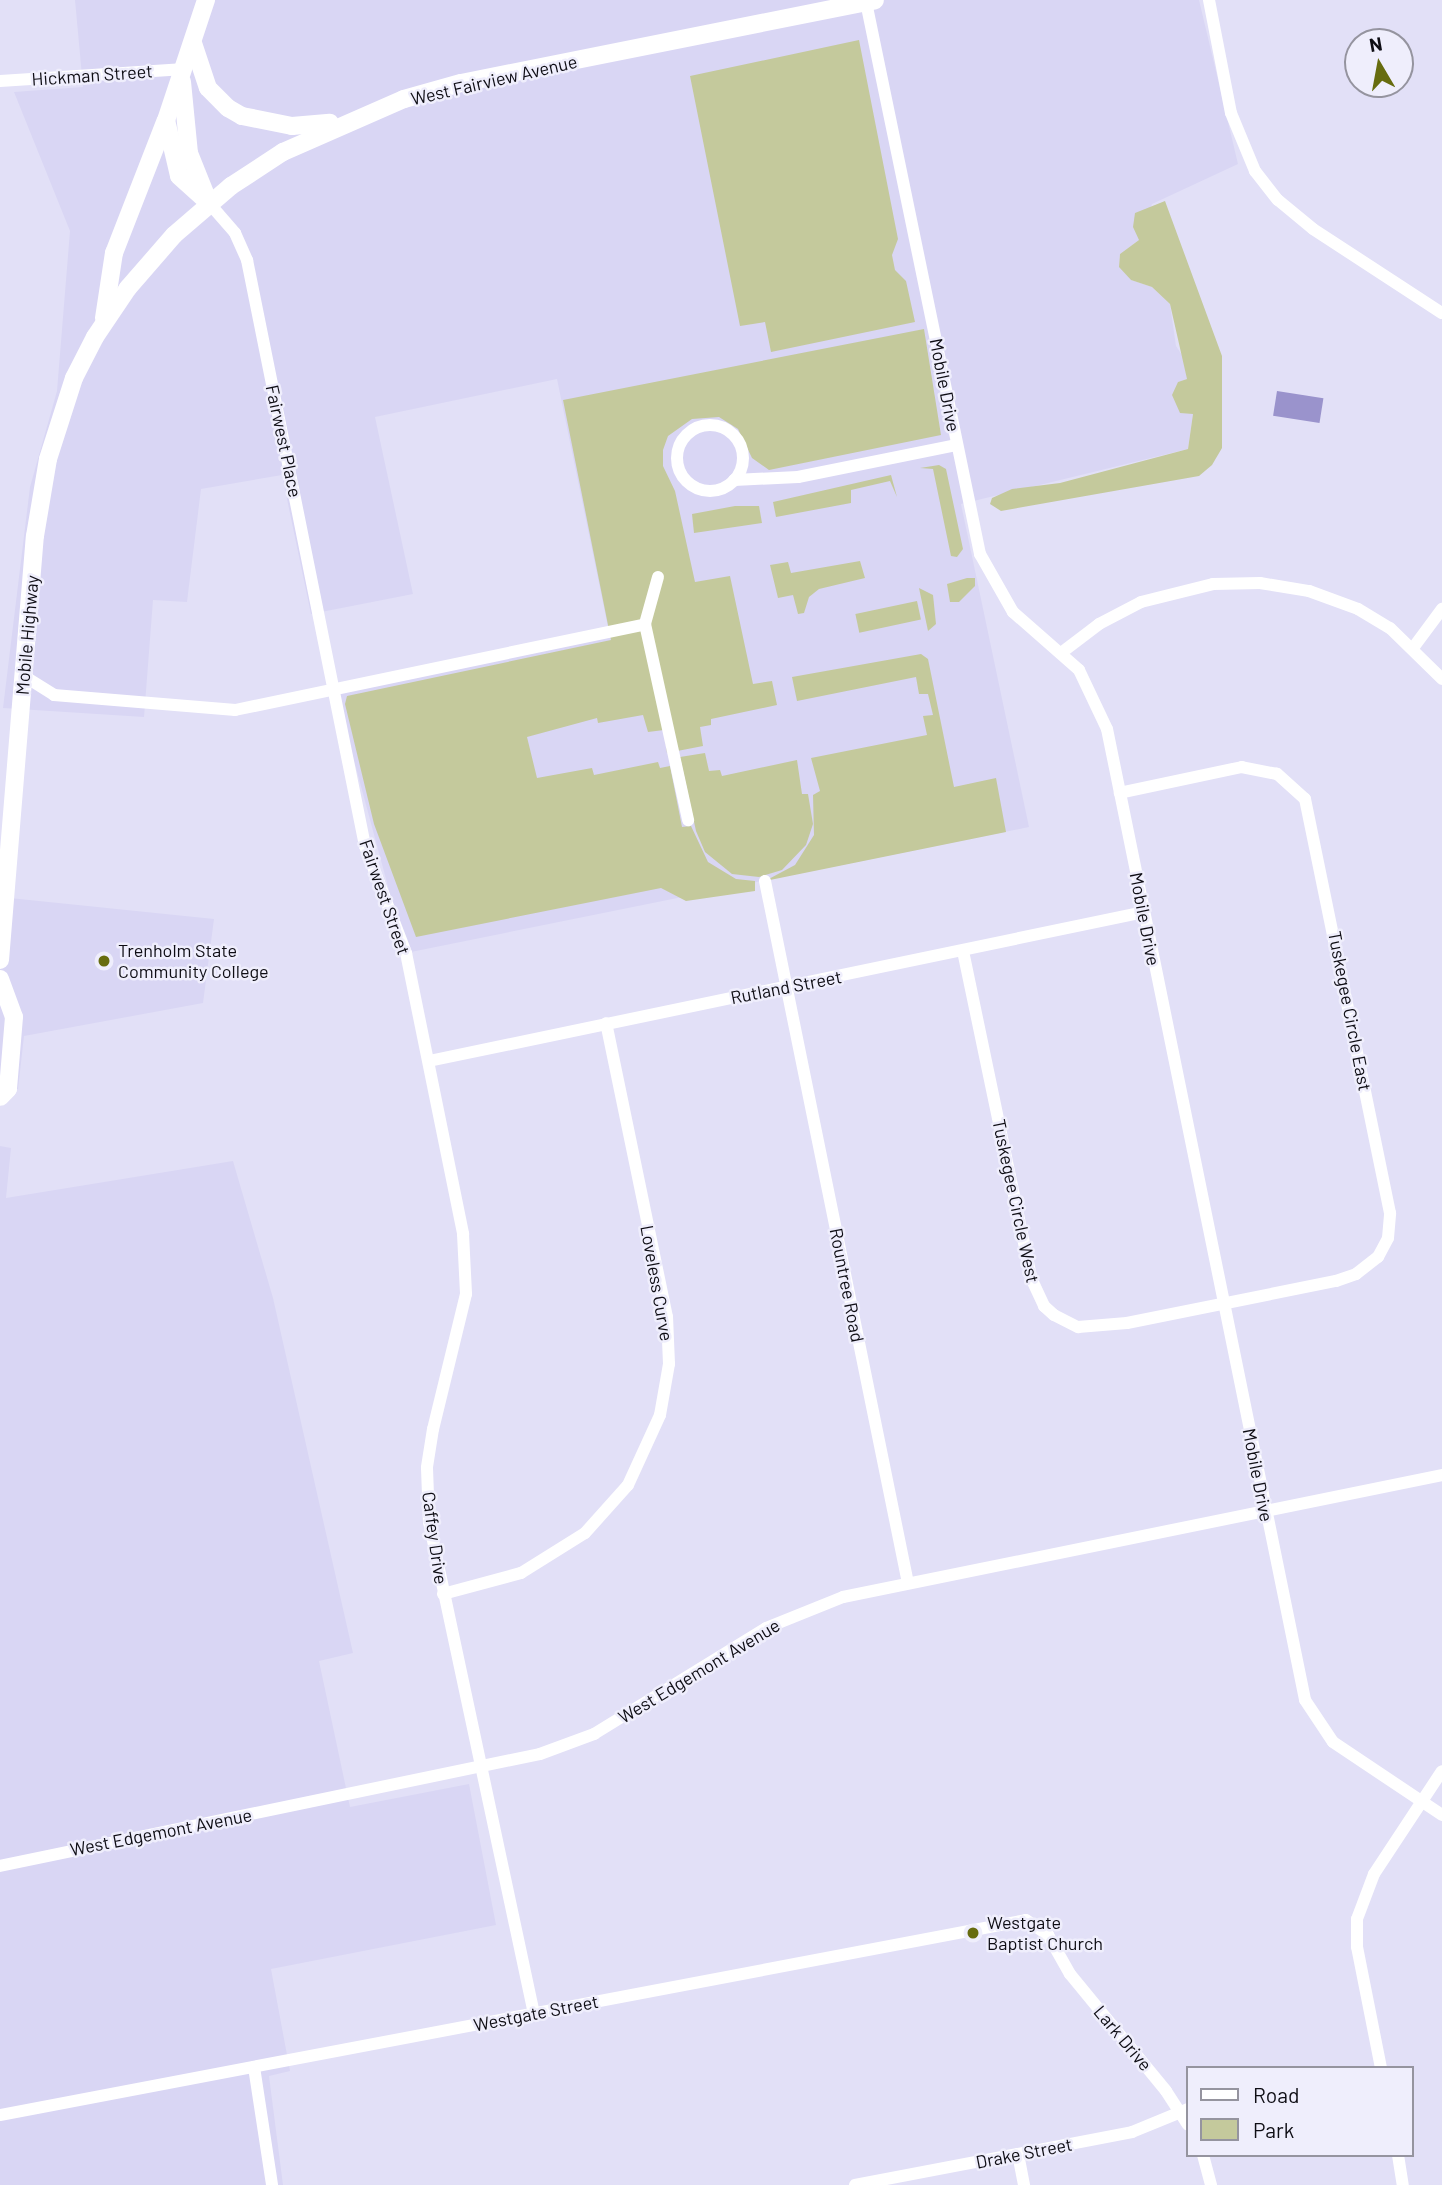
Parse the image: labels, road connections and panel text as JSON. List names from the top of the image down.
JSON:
{
  "streets": {
    "main road": ["West Fairview Avenue", "Mobile Highway"],
    "street": [
      "Hickman Street",
      "Mobile Drive",
      "Fairwest Place",
      "Fairwest Street",
      "Rutland Street",
      "Tuskegee Circle East",
      "Tuskegee Circle West",
      "Loveless Curve",
      "Rountree Road",
      "Caffey Drive",
      "West Edgemont Avenue",
      "Westgate Street",
      "Lark Drive",
      "Drake Street"
    ]
  },
  "crossings": [
    ["West Fairview Avenue", "Mobile Drive"],
    ["West Fairview Avenue", "Fairwest Place"],
    ["West Fairview Avenue", "Mobile Highway"],
    ["Mobile Drive", "Rutland Street"],
    ["Mobile Drive", "Tuskegee Circle East"],
    ["Mobile Drive", "Tuskegee Circle West"],
    ["Mobile Drive", "West Edgemont Avenue"],
    ["Fairwest Place", "Fairwest Street"],
    ["Fairwest Street", "Rutland Street"],
    ["Fairwest Street", "Caffey Drive"],
    ["Rutland Street", "Tuskegee Circle West"],
    ["Rutland Street", "Loveless Curve"],
    ["Rutland Street", "Rountree Road"],
    ["Rutland Street", "Caffey Drive"],
    ["Tuskegee Circle East", "Tuskegee Circle West"],
    ["Loveless Curve", "Caffey Drive"],
    ["Rountree Road", "West Edgemont Avenue"],
    ["Caffey Drive", "West Edgemont Avenue"],
    ["Caffey Drive", "Westgate Street"],
    ["Westgate Street", "Lark Drive"],
    ["Lark Drive", "Drake Street"]
  ],
  "places": ["Trenholm State Community College", "Westgate Baptist Church"],
  "legend": ["Road", "Park"],
  "north": "top"
}
